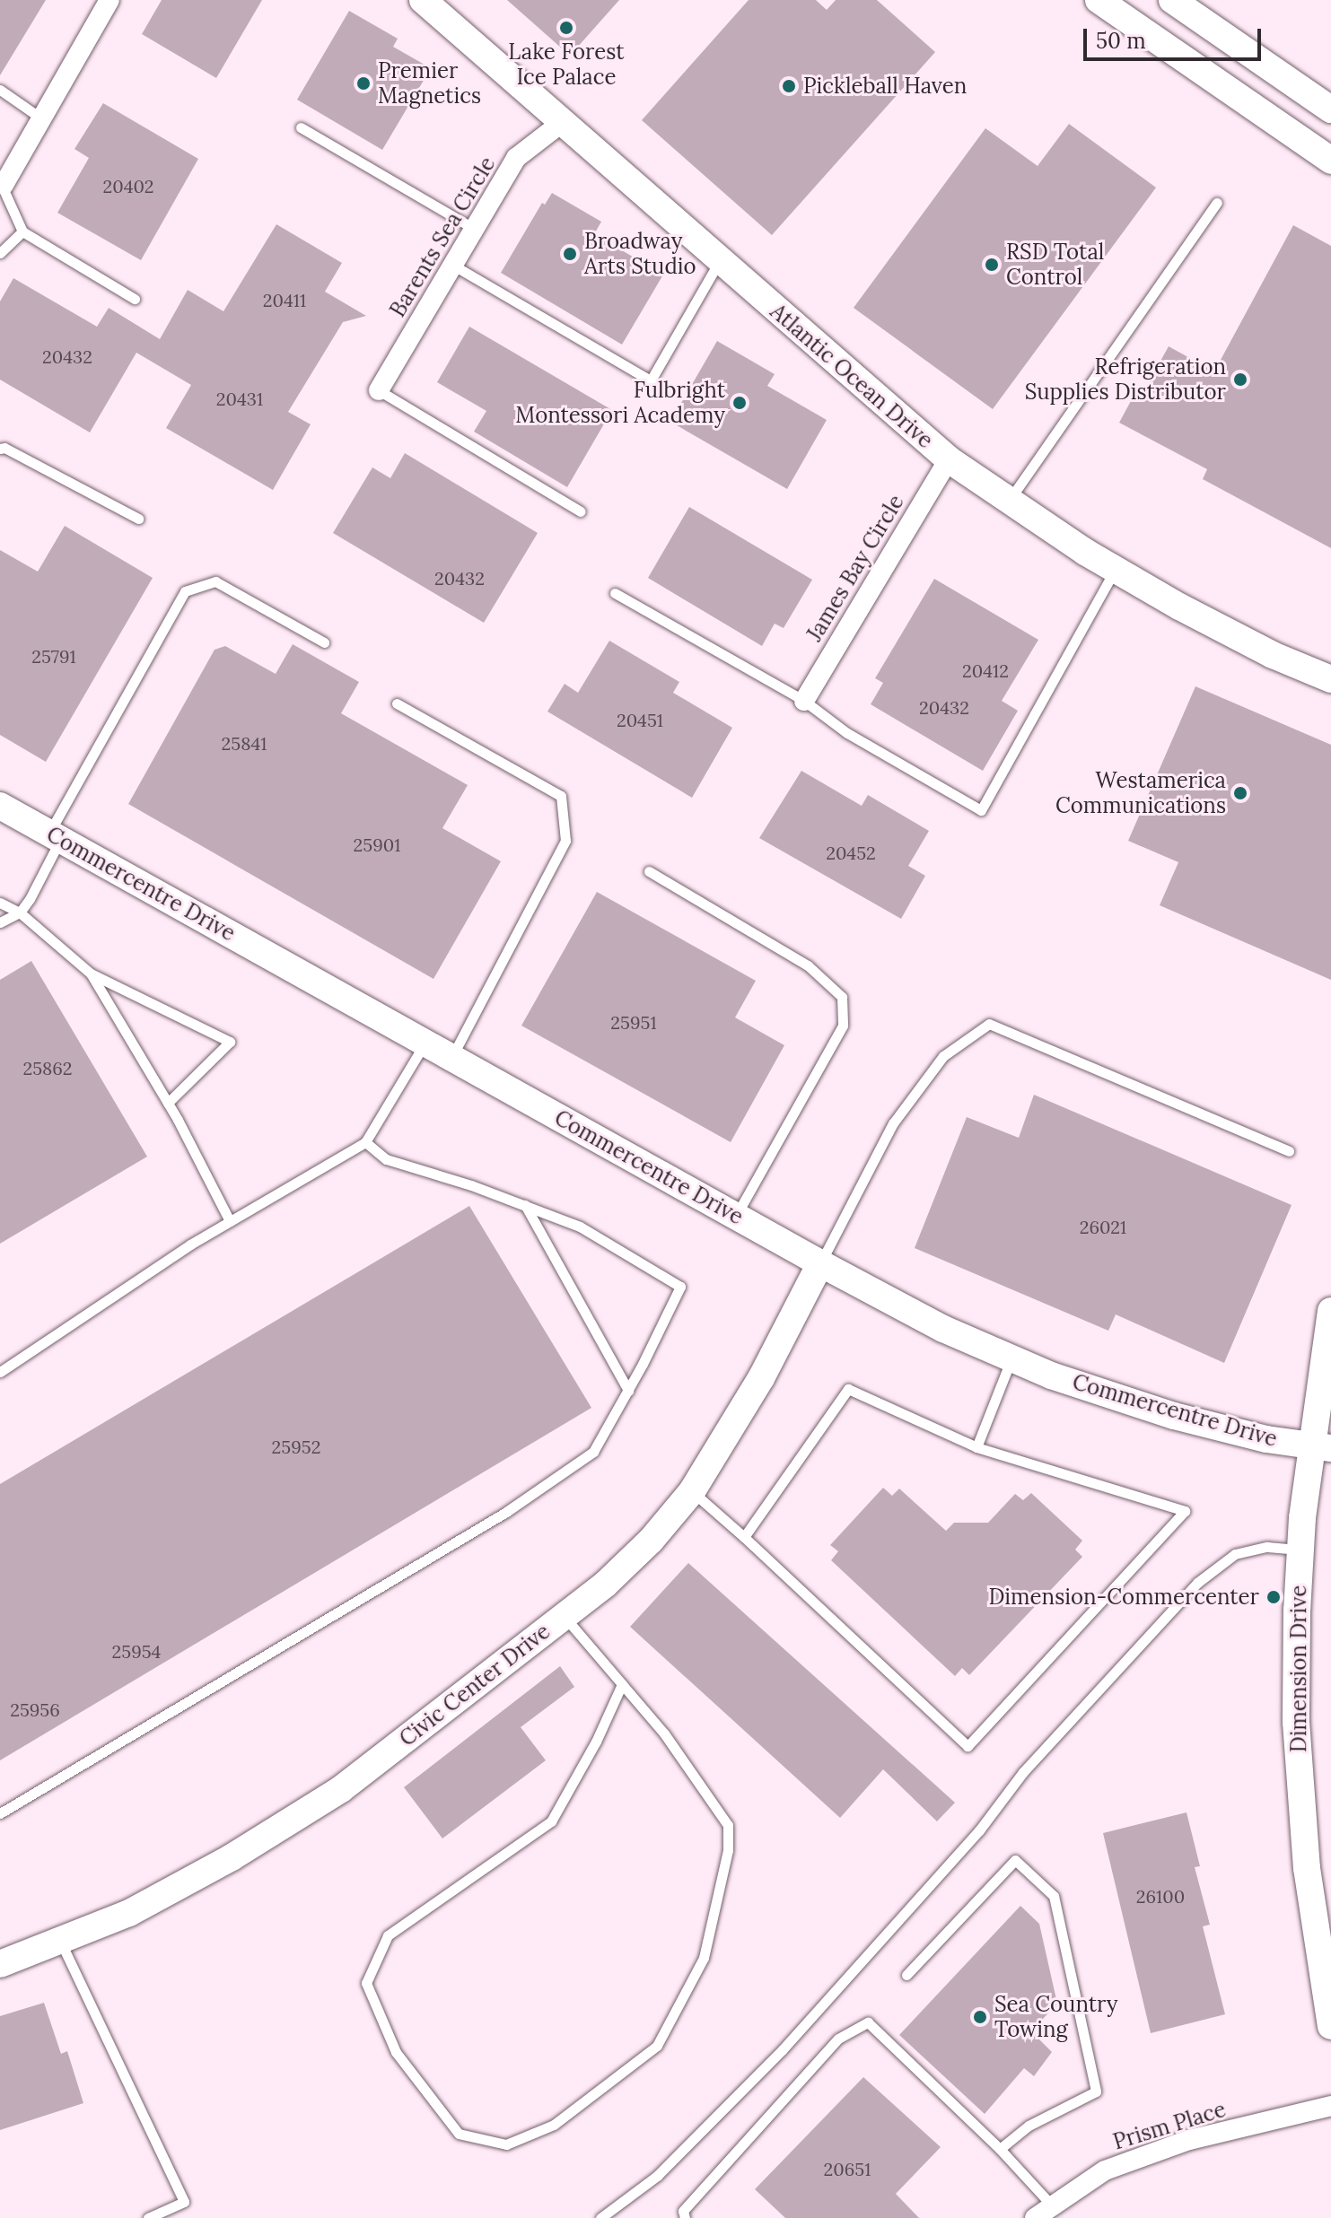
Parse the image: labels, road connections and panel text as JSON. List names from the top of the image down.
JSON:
{
  "streets": {
    "street": [
      "Barents Sea Circle",
      "Atlantic Ocean Drive",
      "James Bay Circle",
      "Commercentre Drive",
      "Dimension Drive",
      "Civic Center Drive",
      "Prism Place"
    ]
  },
  "crossings": [
    ["Barents Sea Circle", "Atlantic Ocean Drive"],
    ["Atlantic Ocean Drive", "James Bay Circle"],
    ["Commercentre Drive", "Dimension Drive"],
    ["Commercentre Drive", "Civic Center Drive"]
  ],
  "places": [
    "Lake Forest Ice Palace",
    "Premier Magnetics",
    "Pickleball Haven",
    "Broadway Arts Studio",
    "RSD Total Control",
    "Refrigeration Supplies Distributor",
    "Fulbright Montessori Academy",
    "Westamerica Communications",
    "Dimension-Commercenter",
    "Sea Country Towing"
  ],
  "house_numbers": [
    "20402",
    "20411",
    "20432",
    "20431",
    "20432",
    "25791",
    "20412",
    "20432",
    "20451",
    "25841",
    "25901",
    "20452",
    "25951",
    "25862",
    "26021",
    "25952",
    "25954",
    "25956",
    "26100",
    "20651"
  ],
  "scale_bar": "50 m"
}
